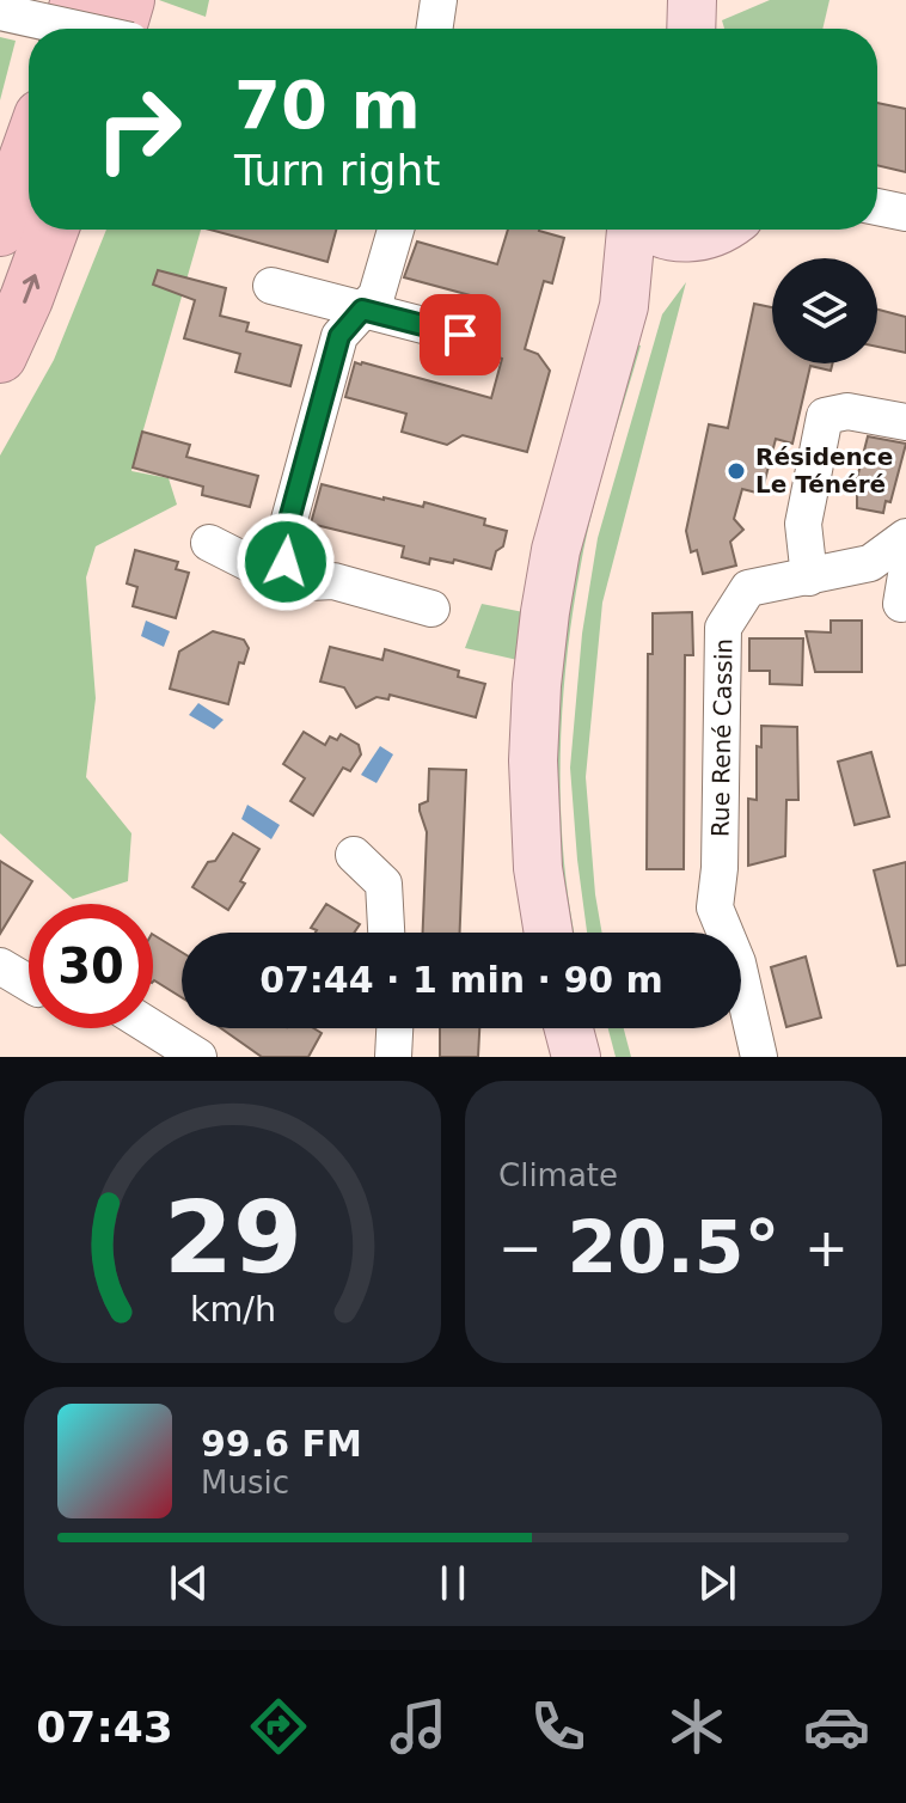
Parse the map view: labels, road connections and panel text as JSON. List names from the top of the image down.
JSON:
{
  "streets": {
    "street": ["Rue René Cassin"]
  },
  "places": ["Résidence Le Ténéré"],
  "page": {
    "turn": ["70 m", "Turn right"],
    "limit": "30",
    "trip": "07:44 · 1 min · 90 m",
    "tile": "Climate",
    "heat": ["−", "20.5°", "+"],
    "song": ["99.6 FM", "Music"],
    "tabs": "07:43",
    "gauge": ["29", "km/h"]
  }
}
